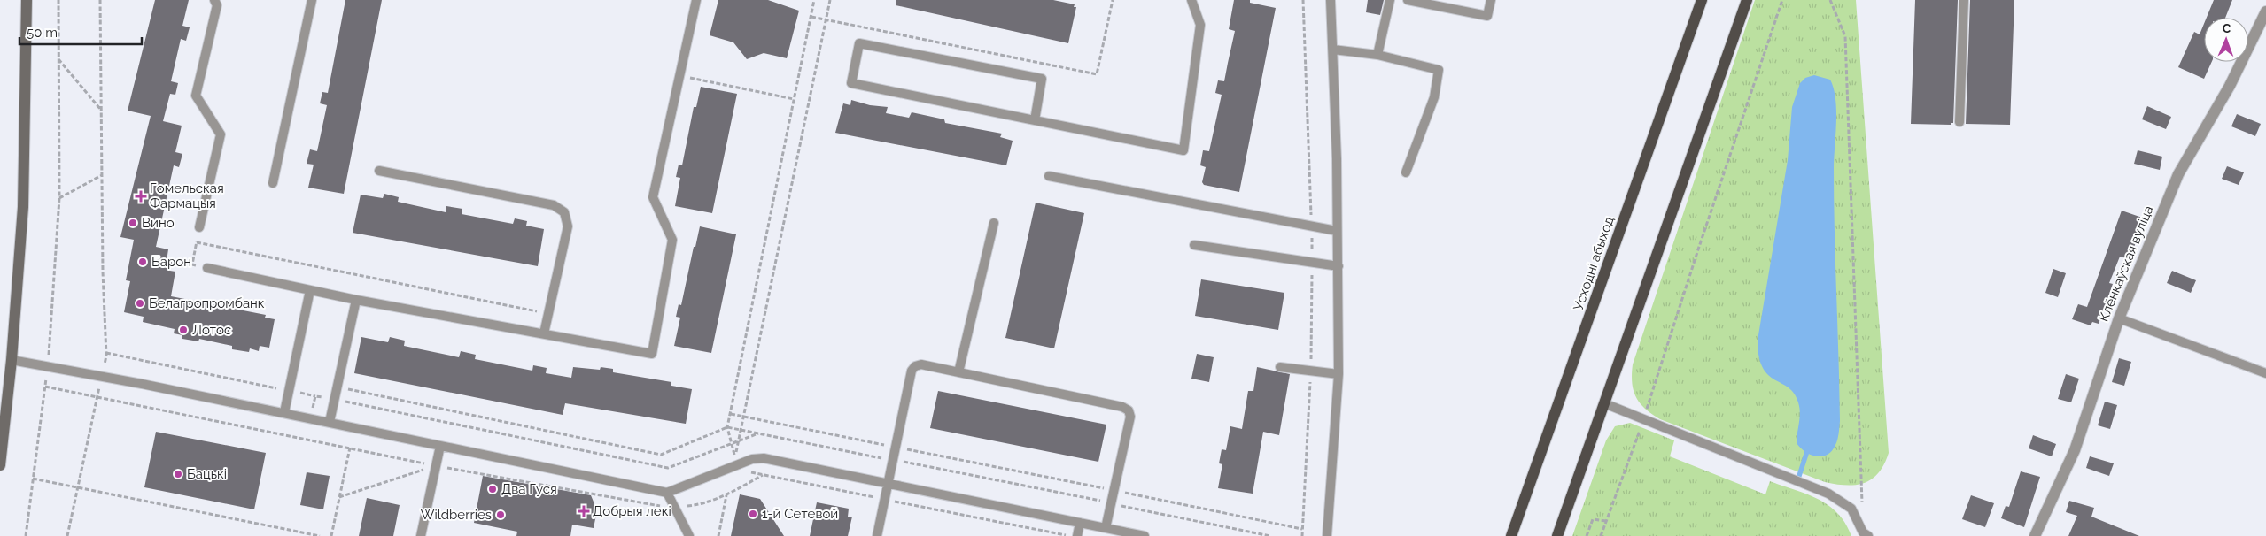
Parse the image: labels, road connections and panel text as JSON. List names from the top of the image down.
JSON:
{
  "streets": {
    "main road": ["Усходні абыход"],
    "street": ["Клёнкаўская вуліца"]
  },
  "places": {
    "health": ["Гомельская Фармацыя", "Добрыя лекі"],
    "other": [
      "Вино",
      "Барон",
      "Белагропромбанк",
      "Лотос",
      "Бацькі",
      "Два Гуся",
      "1-й Сетевой",
      "Wildberries"
    ]
  },
  "scale_bar": "50 m",
  "north": "top"
}
